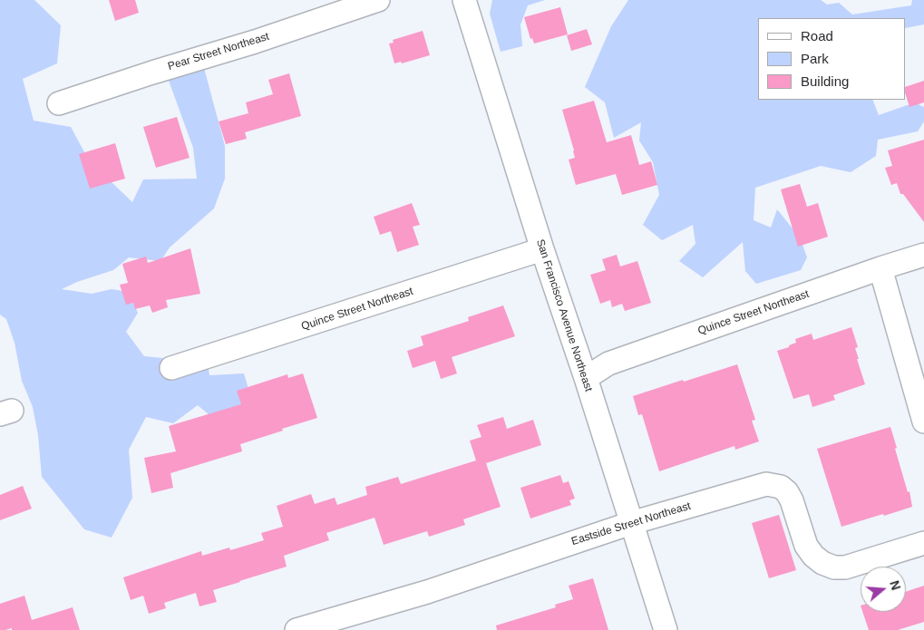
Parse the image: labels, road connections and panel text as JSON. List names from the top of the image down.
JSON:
{
  "streets": {
    "street": [
      "Pear Street Northeast",
      "Quince Street Northeast",
      "San Francisco Avenue Northeast",
      "Eastside Street Northeast"
    ]
  },
  "crossings": [
    ["Quince Street Northeast", "San Francisco Avenue Northeast"],
    ["San Francisco Avenue Northeast", "Eastside Street Northeast"]
  ],
  "legend": ["Road", "Park", "Building"],
  "north": "right"
}
